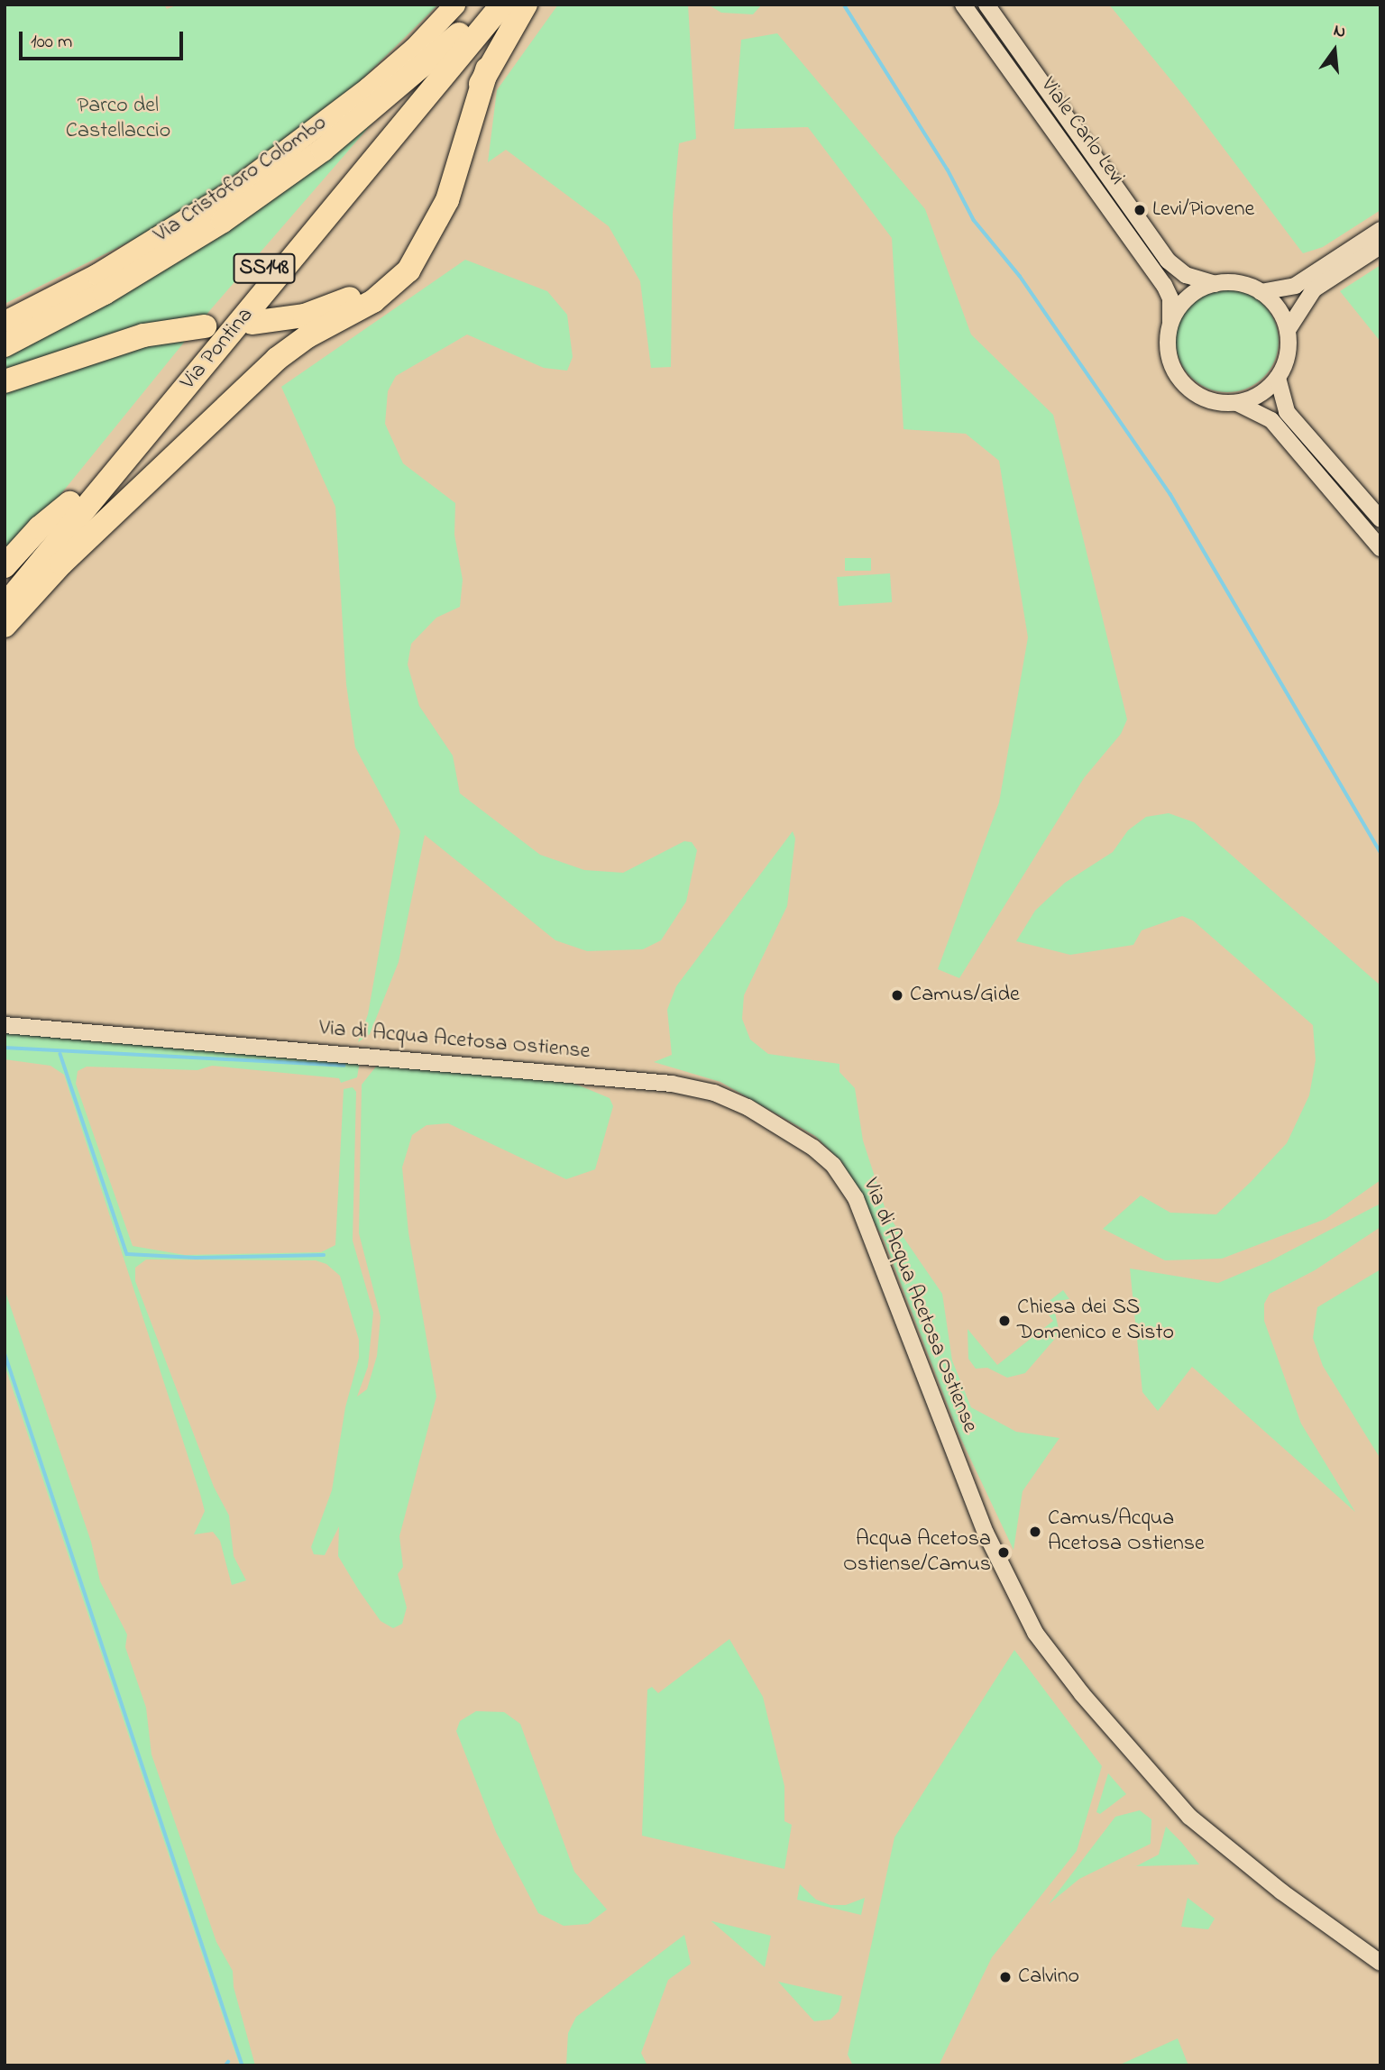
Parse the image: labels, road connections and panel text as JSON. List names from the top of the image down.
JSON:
{
  "streets": {
    "highway": ["SS148", "Via Pontina"],
    "main road": ["Via Cristoforo Colombo"],
    "street": ["Viale Carlo Levi", "Via di Acqua Acetosa Ostiense"]
  },
  "crossings": [
    ["SS148", "Via Pontina"]
  ],
  "parks": ["Parco del Castellaccio"],
  "places": [
    "Levi/Piovene",
    "Camus/Gide",
    "Chiesa dei SS Domenico e Sisto",
    "Camus/Acqua Acetosa Ostiense",
    "Acqua Acetosa Ostiense/Camus",
    "Calvino"
  ],
  "scale_bar": "100 m",
  "north": "top"
}
